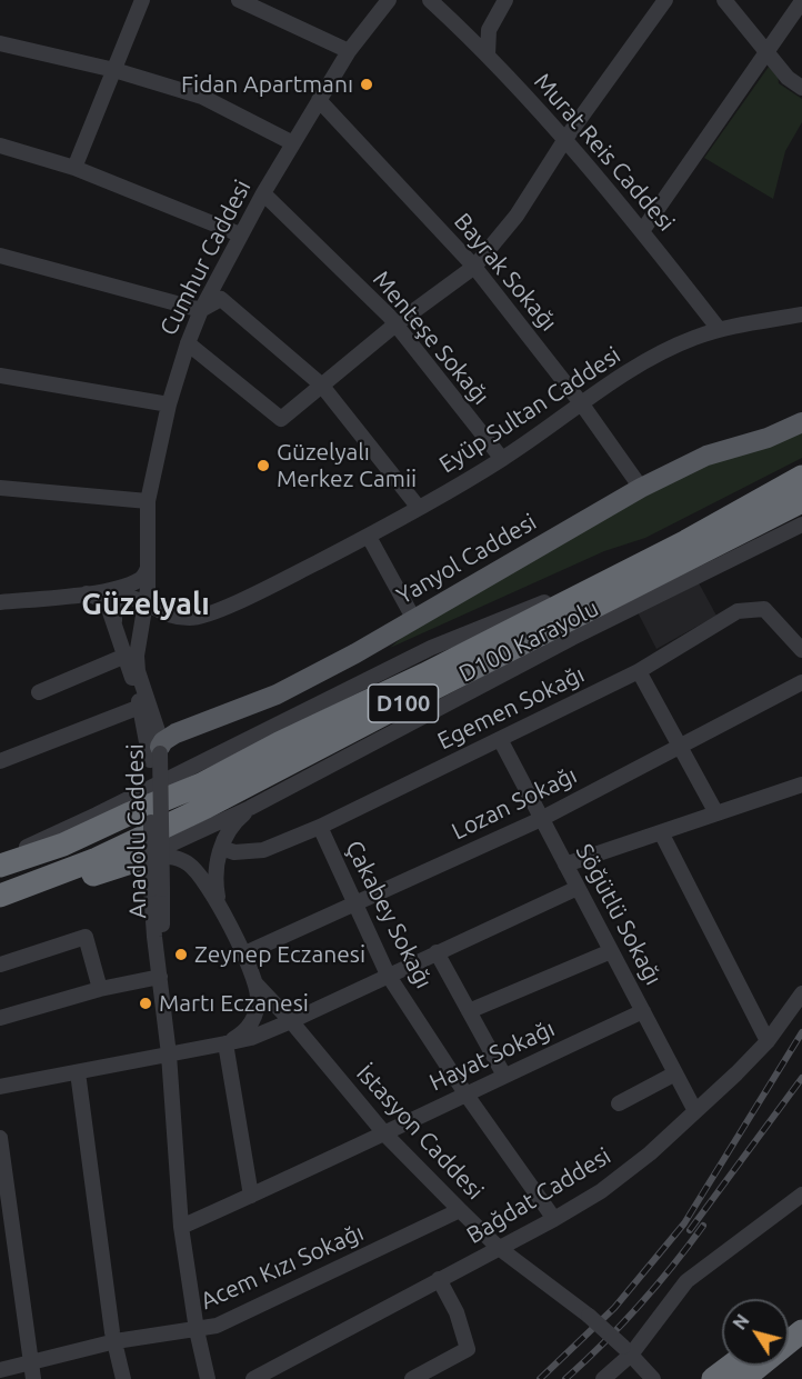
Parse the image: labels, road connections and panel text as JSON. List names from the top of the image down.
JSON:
{
  "streets": {
    "highway": ["D100 Karayolu", "D100"],
    "main road": ["Yanyol Caddesi"],
    "street": [
      "Murat Reis Caddesi",
      "Cumhur Caddesi",
      "Bayrak Sokağı",
      "Menteşe Sokağı",
      "Eyüp Sultan Caddesi",
      "Egemen Sokağı",
      "Lozan Sokağı",
      "Anadolu Caddesi",
      "Çakabey Sokağı",
      "Söğütlü Sokağı",
      "Hayat Sokağı",
      "İstasyon Caddesi",
      "Bağdat Caddesi",
      "Acem Kızı Sokağı"
    ]
  },
  "crossings": [
    ["Murat Reis Caddesi", "Eyüp Sultan Caddesi"],
    ["Cumhur Caddesi", "Bayrak Sokağı"],
    ["Cumhur Caddesi", "Menteşe Sokağı"],
    ["Cumhur Caddesi", "Anadolu Caddesi"],
    ["Bayrak Sokağı", "Eyüp Sultan Caddesi"],
    ["Bayrak Sokağı", "Yanyol Caddesi"],
    ["Menteşe Sokağı", "Eyüp Sultan Caddesi"],
    ["Eyüp Sultan Caddesi", "Anadolu Caddesi"],
    ["Yanyol Caddesi", "Anadolu Caddesi"],
    ["Egemen Sokağı", "Çakabey Sokağı"],
    ["Egemen Sokağı", "Söğütlü Sokağı"],
    ["Lozan Sokağı", "Çakabey Sokağı"],
    ["Lozan Sokağı", "Söğütlü Sokağı"],
    ["Lozan Sokağı", "İstasyon Caddesi"],
    ["Anadolu Caddesi", "Hayat Sokağı"],
    ["Anadolu Caddesi", "Acem Kızı Sokağı"],
    ["Çakabey Sokağı", "Hayat Sokağı"],
    ["Çakabey Sokağı", "Bağdat Caddesi"],
    ["Söğütlü Sokağı", "Hayat Sokağı"],
    ["Söğütlü Sokağı", "Bağdat Caddesi"],
    ["Hayat Sokağı", "İstasyon Caddesi"],
    ["İstasyon Caddesi", "Bağdat Caddesi"],
    ["İstasyon Caddesi", "Acem Kızı Sokağı"]
  ],
  "districts": ["Güzelyalı"],
  "places": [
    "Fidan Apartmanı",
    "Güzelyalı Merkez Camii",
    "Zeynep Eczanesi",
    "Martı Eczanesi"
  ],
  "north": "top left"
}
